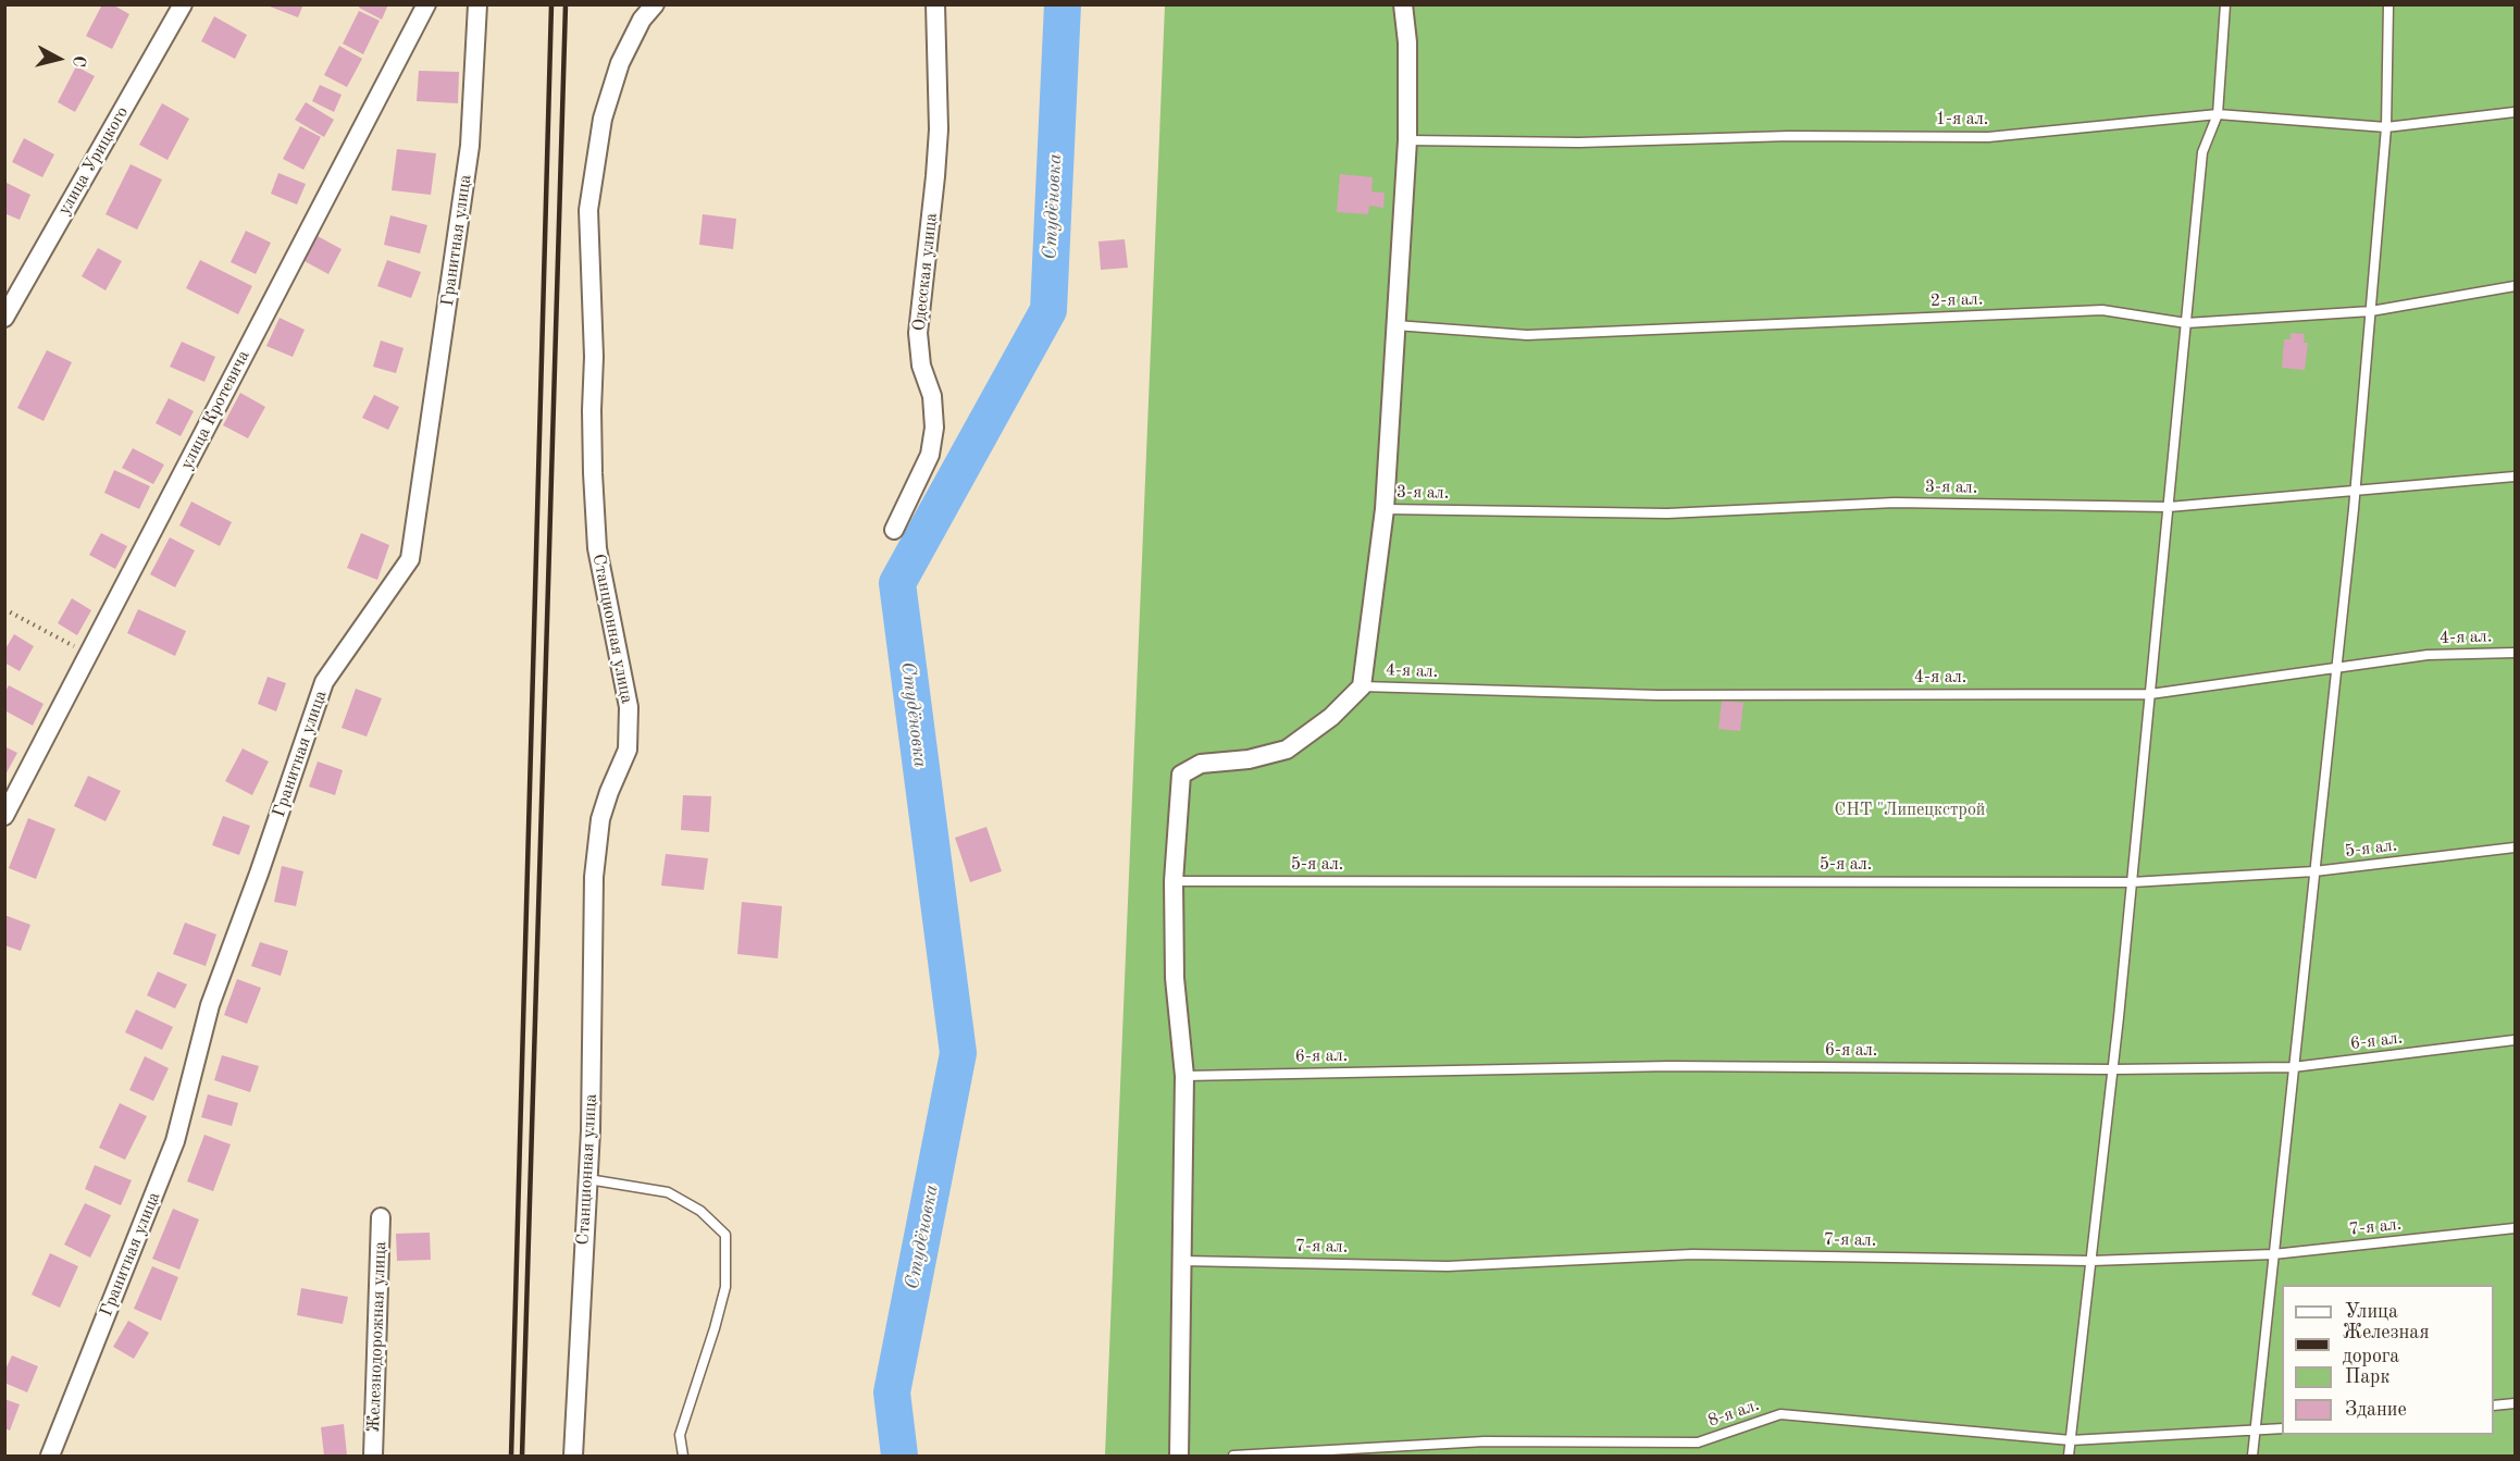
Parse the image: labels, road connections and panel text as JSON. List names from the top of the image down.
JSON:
{
  "streets": {
    "street": [
      "улица Урицкого",
      "Гранитная улица",
      "Одесская улица",
      "улица Кротевича",
      "Станционная улица",
      "Железнодорожная улица"
    ],
    "lane": [
      "1-я ал.",
      "2-я ал.",
      "3-я ал.",
      "4-я ал.",
      "5-я ал.",
      "6-я ал.",
      "7-я ал.",
      "8-я ал."
    ]
  },
  "water": ["Студёновка"],
  "parks": ["СНТ \"Липецкстрой"],
  "legend": [
    "Улица",
    "Железная дорога",
    "Парк",
    "Здание"
  ],
  "north": "right"
}
